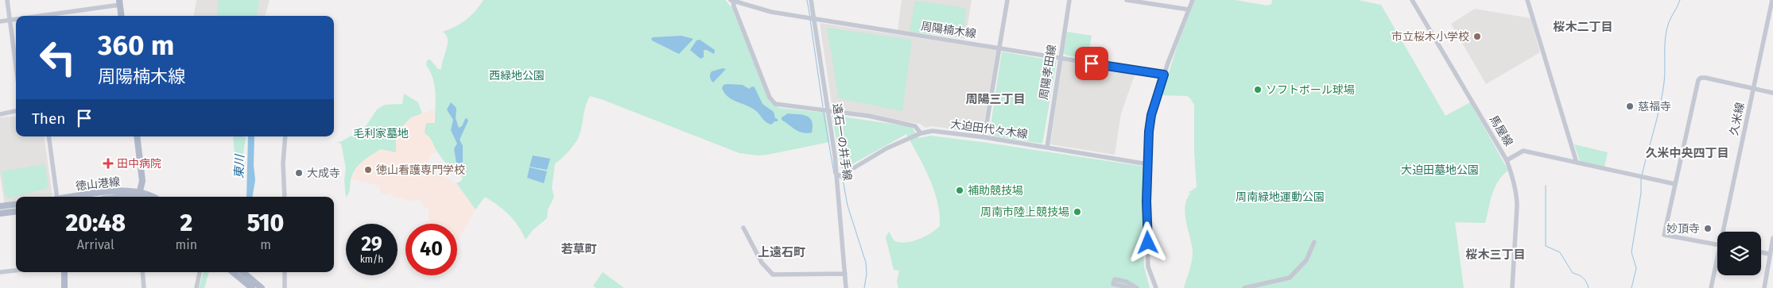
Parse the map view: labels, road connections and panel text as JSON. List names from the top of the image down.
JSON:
{
  "streets": {
    "main road": ["徳山港線"],
    "street": [
      "周陽楠木線",
      "周陽孝田線",
      "久米線",
      "大迫田代々木線",
      "馬屋線",
      "遠石一の井手線"
    ]
  },
  "crossings": [
    ["周陽楠木線", "周陽孝田線"],
    ["周陽楠木線", "遠石一の井手線"],
    ["周陽孝田線", "大迫田代々木線"],
    ["大迫田代々木線", "遠石一の井手線"]
  ],
  "districts": [
    "桜木二丁目",
    "周陽三丁目",
    "久米中央四丁目",
    "若草町",
    "上遠石町",
    "桜木三丁目"
  ],
  "water": ["東川"],
  "parks": [
    "西緑地公園",
    "毛利家墓地",
    "大迫田墓地公園",
    "周南緑地運動公園"
  ],
  "places": {
    "other": [
      "市立桜木小学校",
      "ソフトボール球場",
      "慈福寺",
      "徳山看護専門学校",
      "大成寺",
      "補助競技場",
      "周南市陸上競技場",
      "妙頂寺"
    ],
    "health": ["田中病院"]
  },
  "page": {
    "turn": ["360 m", "周陽楠木線"],
    "then": "Then",
    "eta": [
      "20:48",
      "Arrival",
      "2",
      "min",
      "510",
      "m"
    ],
    "speed": "29 km/h",
    "limit": "40"
  }
}
